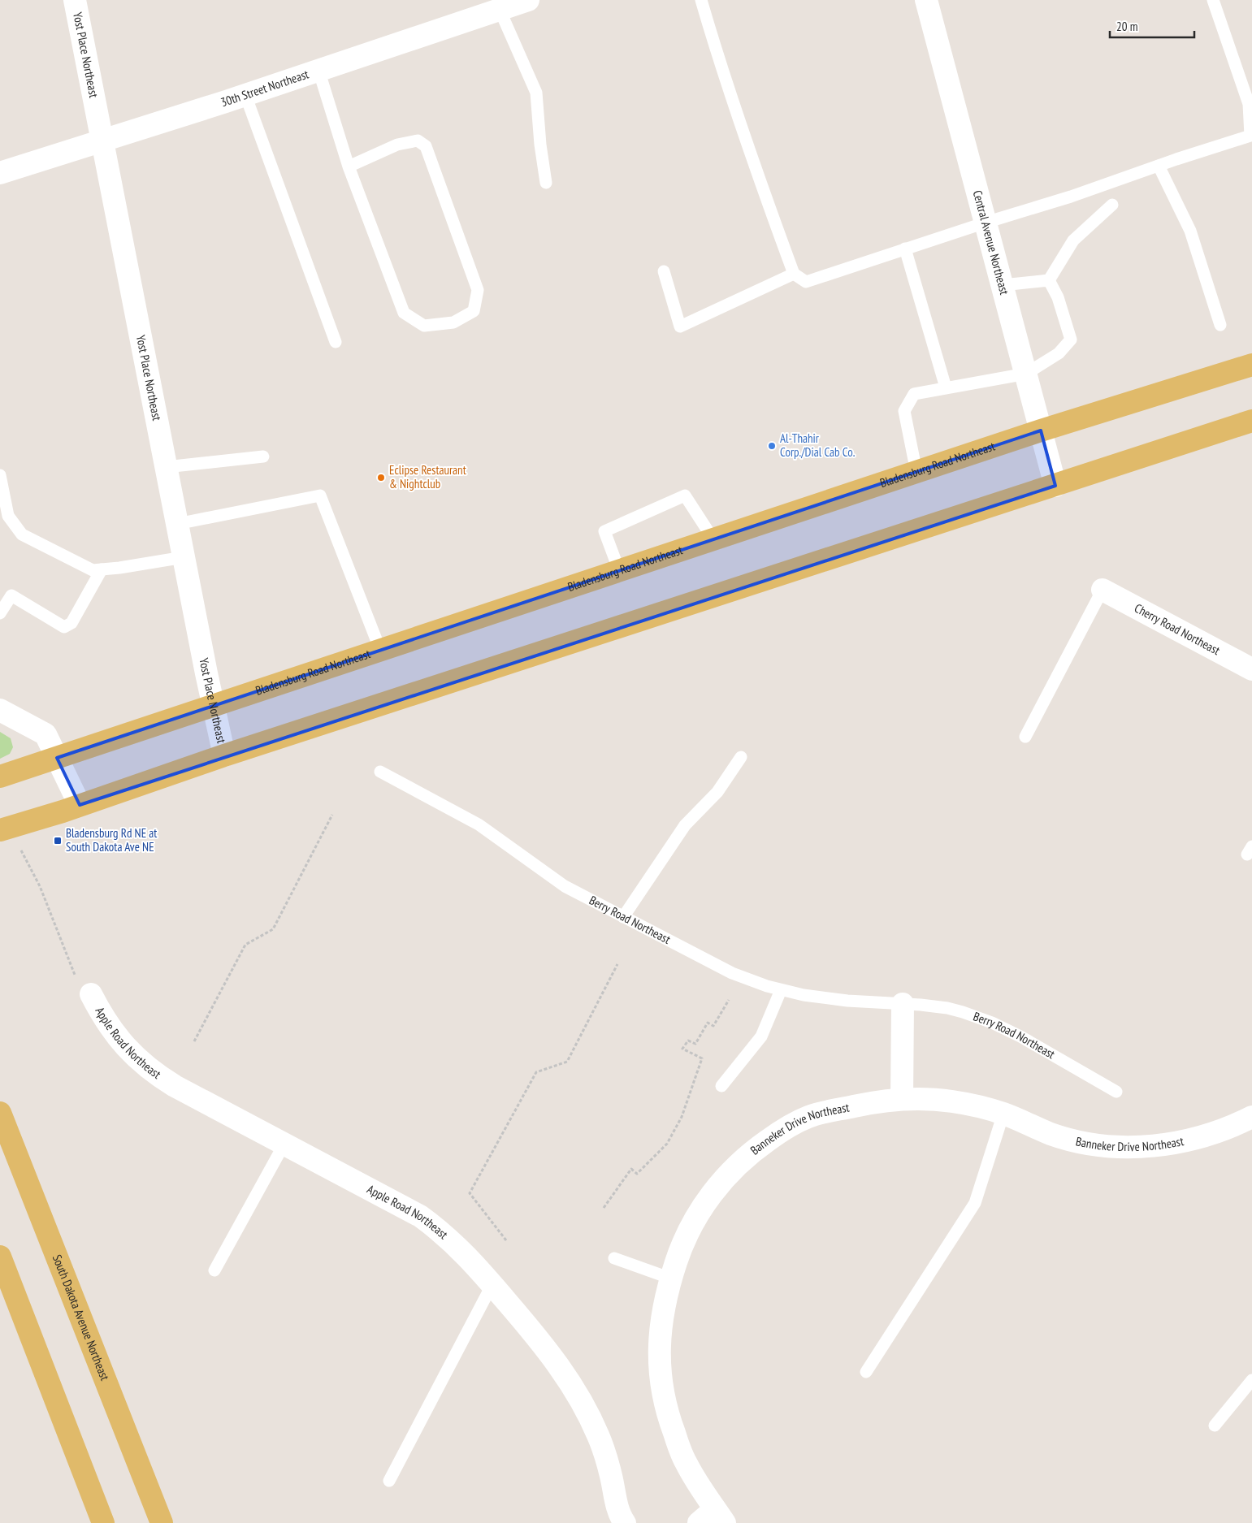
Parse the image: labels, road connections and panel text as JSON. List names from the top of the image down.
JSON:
{
  "streets": {
    "main road": ["Bladensburg Road Northeast", "South Dakota Avenue Northeast"],
    "street": [
      "Yost Place Northeast",
      "30th Street Northeast",
      "Central Avenue Northeast",
      "Cherry Road Northeast",
      "Apple Road Northeast",
      "Banneker Drive Northeast"
    ],
    "lane": ["Berry Road Northeast"]
  },
  "crossings": [
    ["Yost Place Northeast", "30th Street Northeast"],
    ["Yost Place Northeast", "Bladensburg Road Northeast"],
    ["Central Avenue Northeast", "Bladensburg Road Northeast"]
  ],
  "places": {
    "other": ["Al-Thahir Corp./Dial Cab Co.", "Eclipse Restaurant & Nightclub"],
    "transit": ["Bladensburg Rd NE at South Dakota Ave NE"]
  },
  "scale_bar": "20 m"
}
